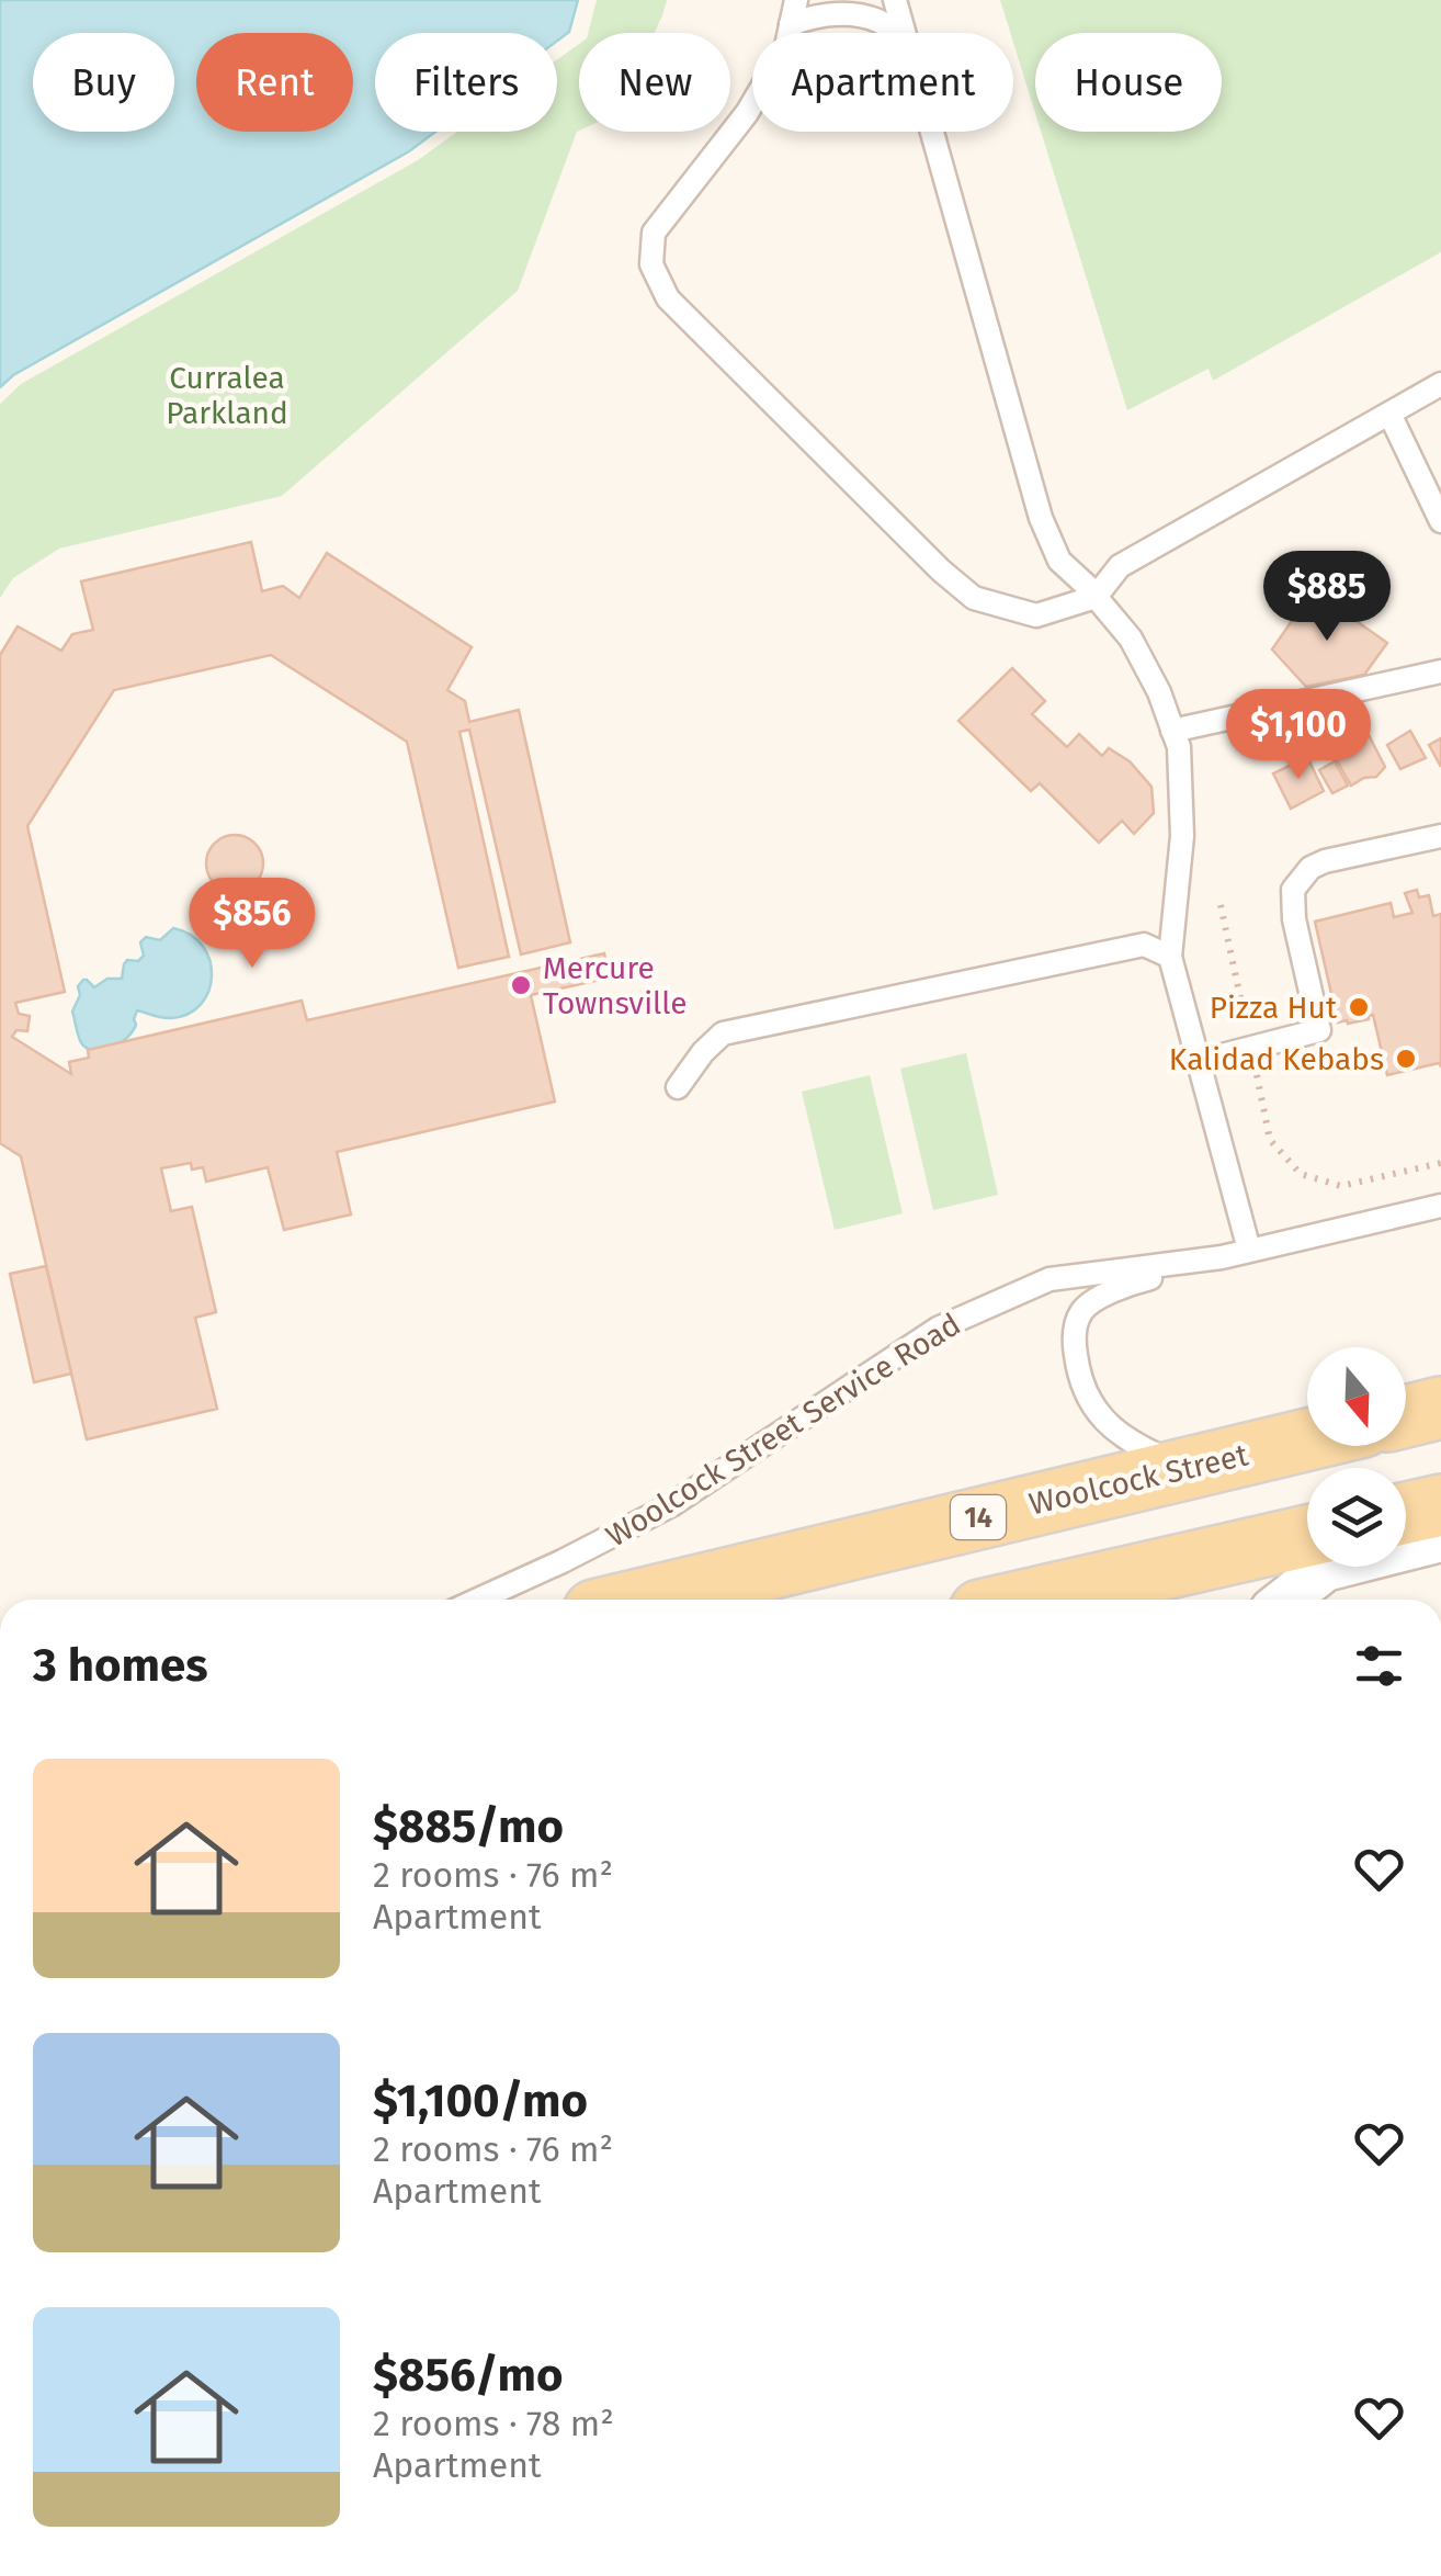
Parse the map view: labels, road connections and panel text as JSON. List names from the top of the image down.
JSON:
{
  "streets": {
    "main road": ["Woolcock Street", "14"],
    "lane": ["Woolcock Street Service Road"]
  },
  "parks": ["Curralea Parkland"],
  "places": ["Mercure Townsville", "Pizza Hut", "Kalidad Kebabs"],
  "north": "bottom",
  "page": {
    "chip": [
      "Buy",
      "Rent",
      "Filters",
      "New",
      "Apartment",
      "House"
    ],
    "price": ["$885", "$1,100", "$856"],
    "heading": "3 homes",
    "list": [
      {
        "name": "$885/mo",
        "note": "2 rooms · 76 m² · Apartment"
      },
      {
        "name": "$1,100/mo",
        "note": "2 rooms · 76 m² · Apartment"
      },
      {
        "name": "$856/mo",
        "note": "2 rooms · 78 m² · Apartment"
      }
    ]
  }
}
